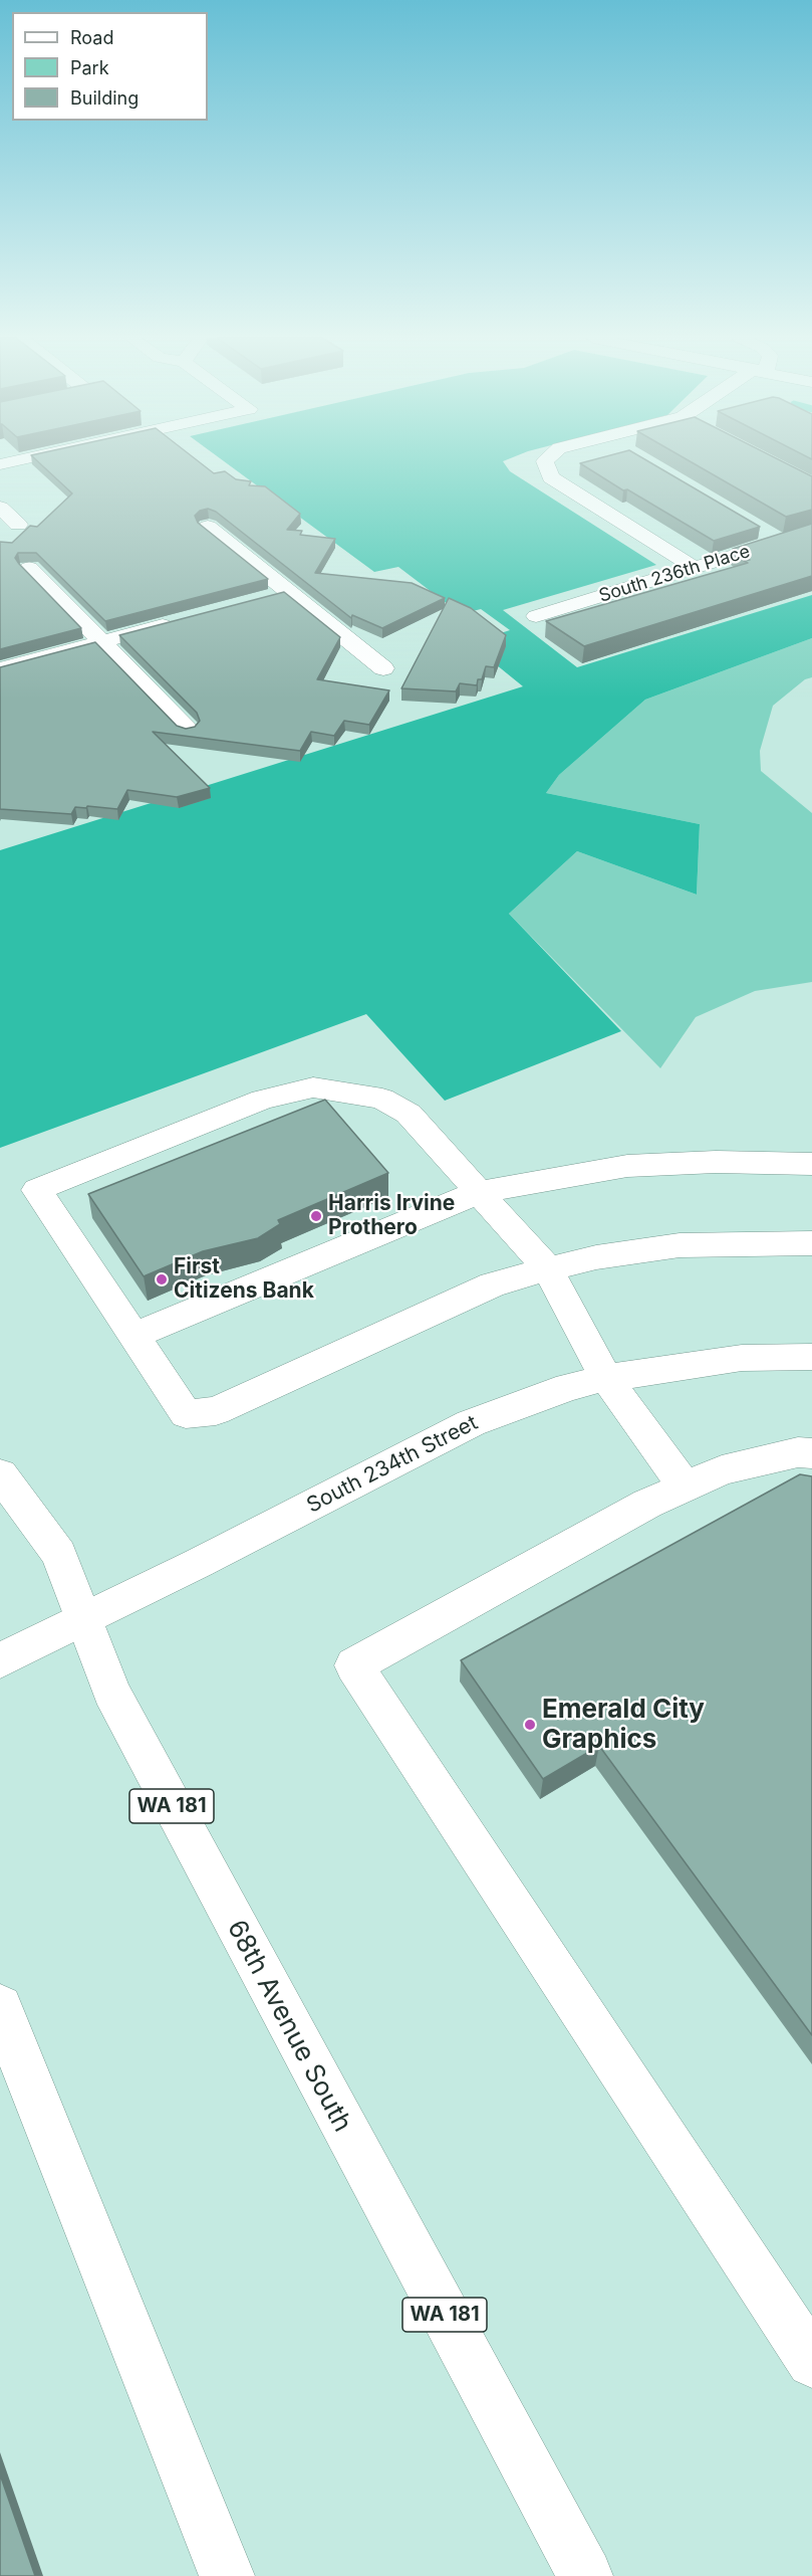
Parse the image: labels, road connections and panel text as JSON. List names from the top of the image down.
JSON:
{
  "streets": {
    "street": [
      "South 236th Place",
      "South 234th Street",
      "WA 181",
      "68th Avenue South"
    ]
  },
  "crossings": [
    ["South 234th Street", "68th Avenue South"]
  ],
  "places": ["Harris Irvine Prothero", "First Citizens Bank", "Emerald City Graphics"],
  "legend": ["Road", "Park", "Building"]
}
